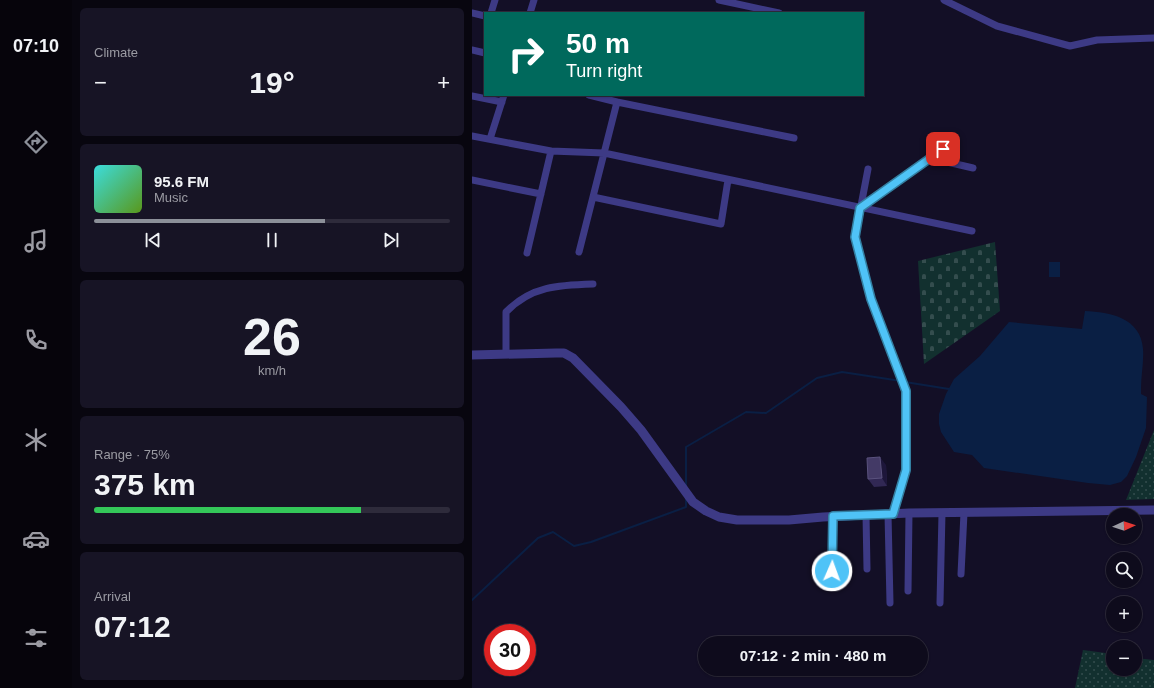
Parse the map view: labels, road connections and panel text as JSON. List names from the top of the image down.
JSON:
{
  "north": "right",
  "page": {
    "tabs": "07:10",
    "tile": [
      "Climate",
      ["26", "km/h"],
      ["Range · 75%", "375 km"],
      ["Arrival", "07:12"]
    ],
    "turn": ["50 m", "Turn right"],
    "heat": ["−", "19°", "+"],
    "song": ["95.6 FM", "Music"],
    "map_buttons": ["+", "−"],
    "limit": "30",
    "trip": "07:12 · 2 min · 480 m"
  }
}
